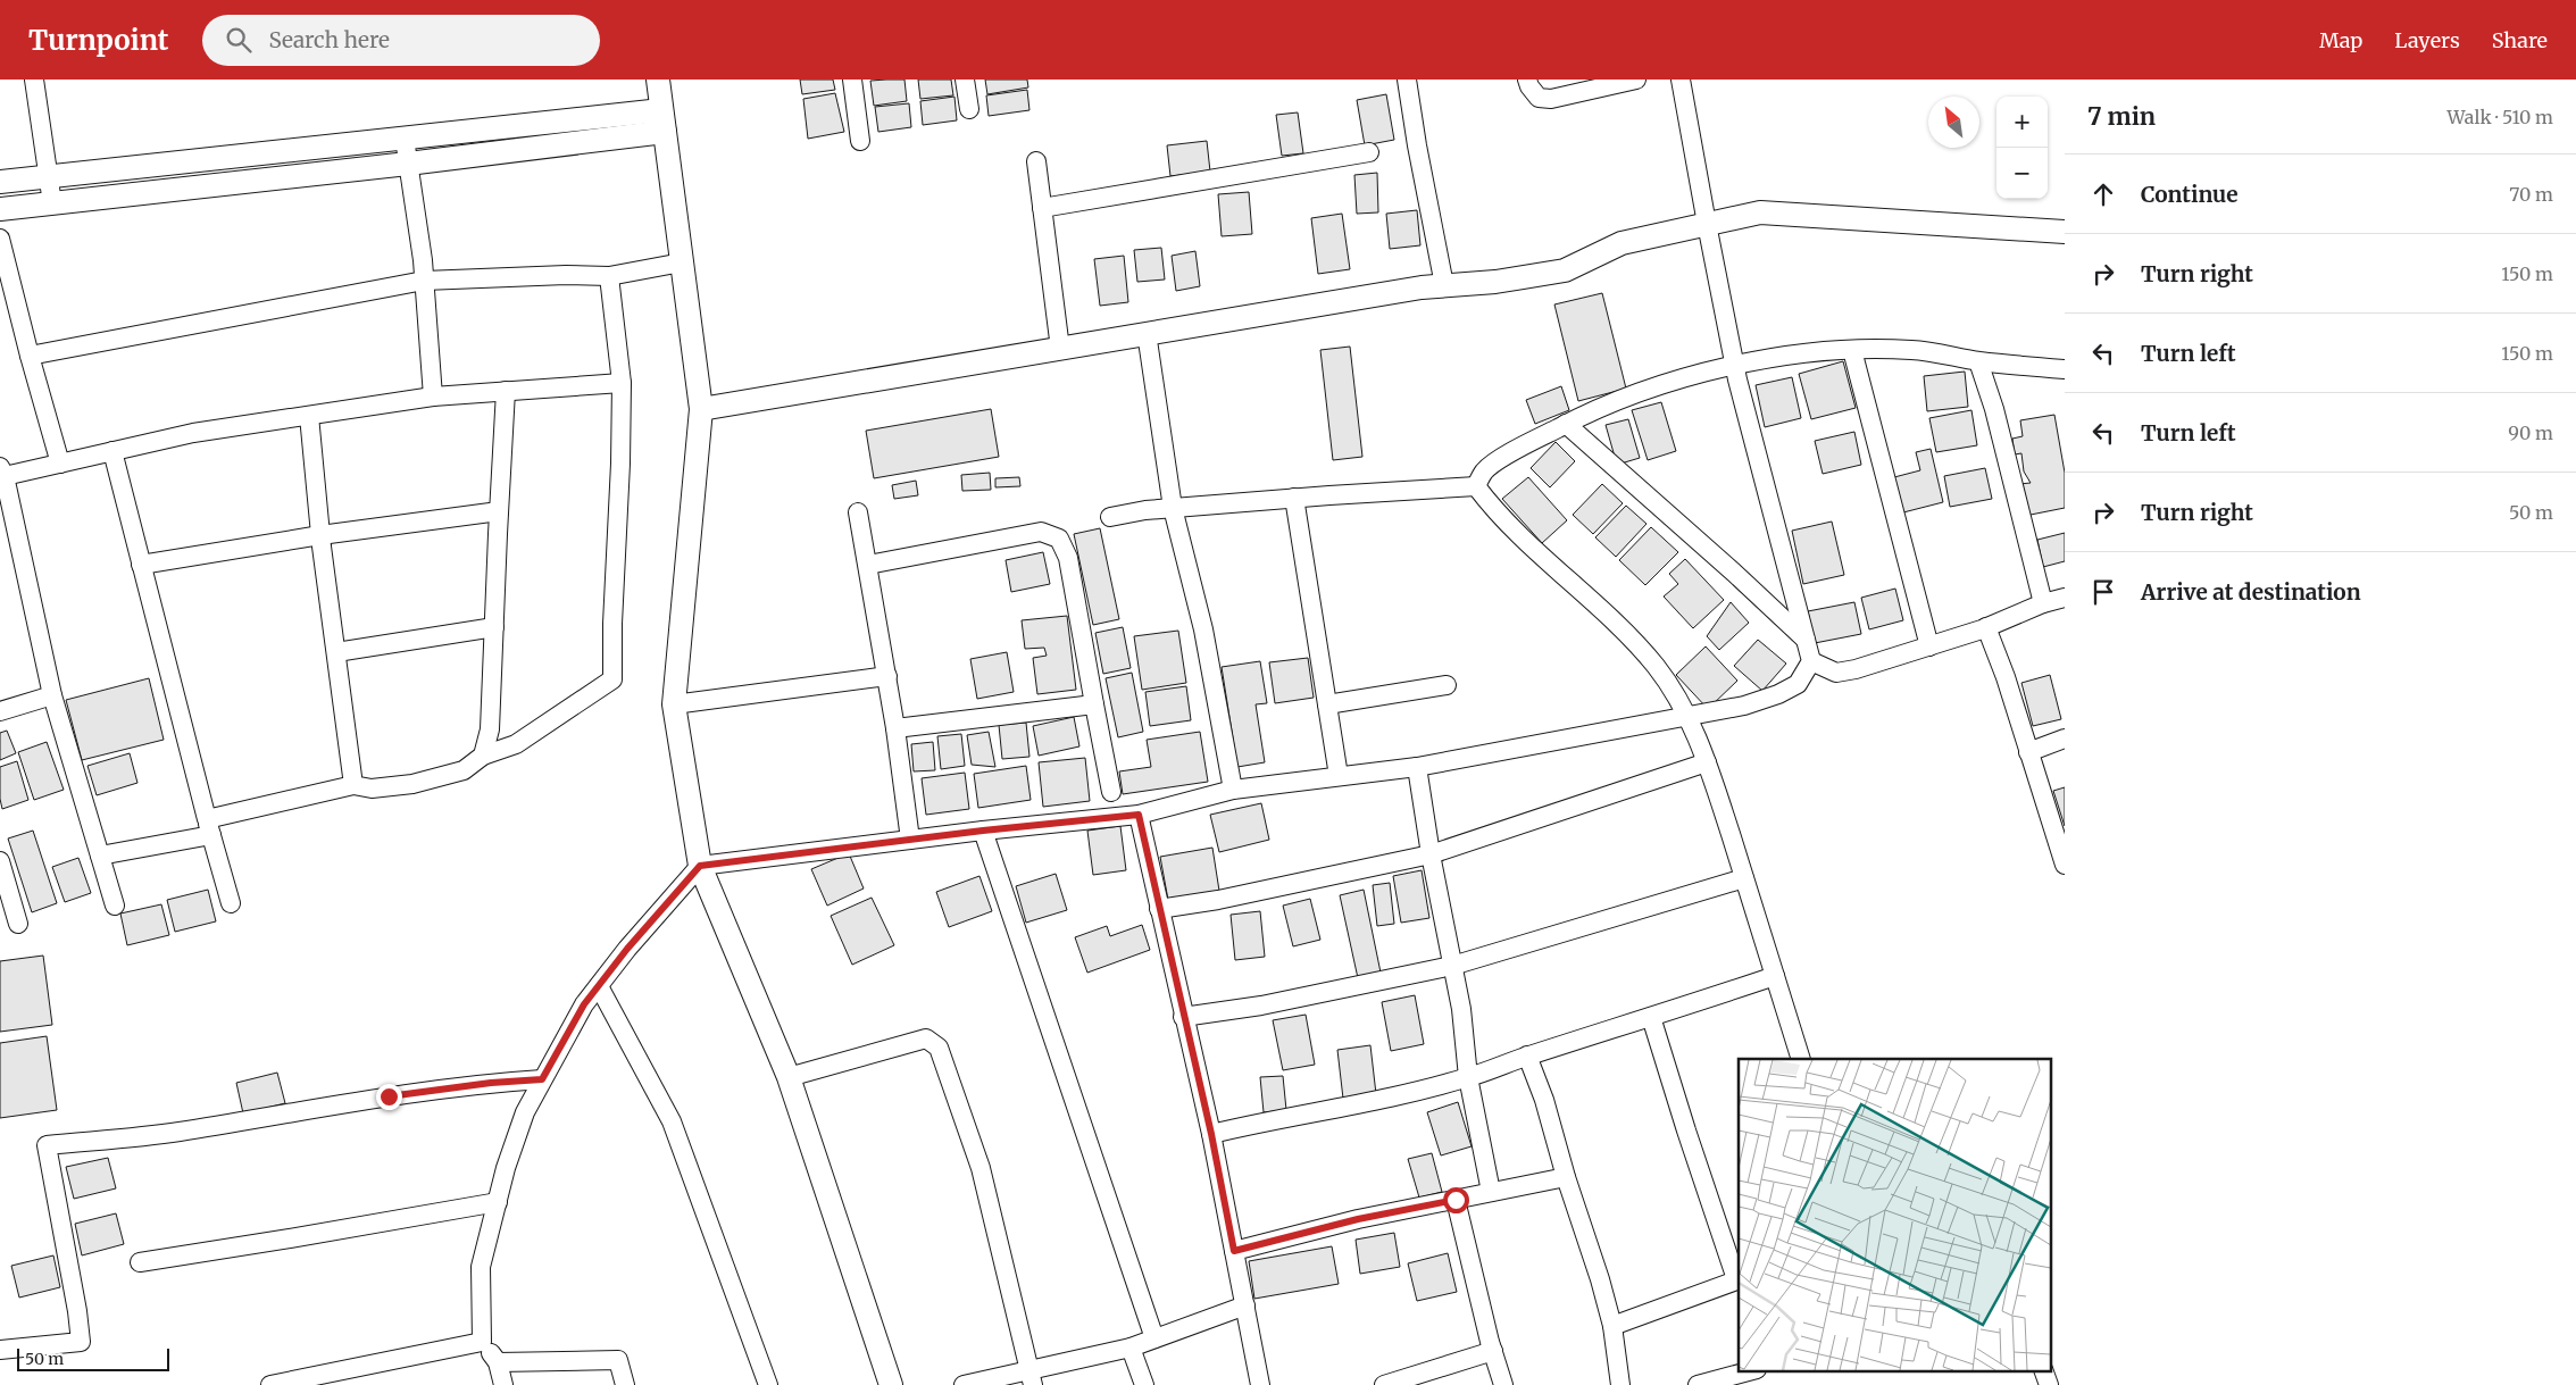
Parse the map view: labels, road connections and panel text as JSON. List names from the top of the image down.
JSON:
{
  "scale_bar": "50 m",
  "north": "top left",
  "page": {
    "header": "Turnpoint",
    "search": "Search here",
    "nav": ["Map", "Layers", "Share"],
    "heading": ["7 min", "Walk · 510 m"],
    "map_buttons": ["+", "−"],
    "list": [
      ["Continue", "70 m"],
      ["Turn right", "150 m"],
      ["Turn left", "150 m"],
      ["Turn left", "90 m"],
      ["Turn right", "50 m"],
      "Arrive at destination"
    ],
    "scale": "50 m"
  }
}
